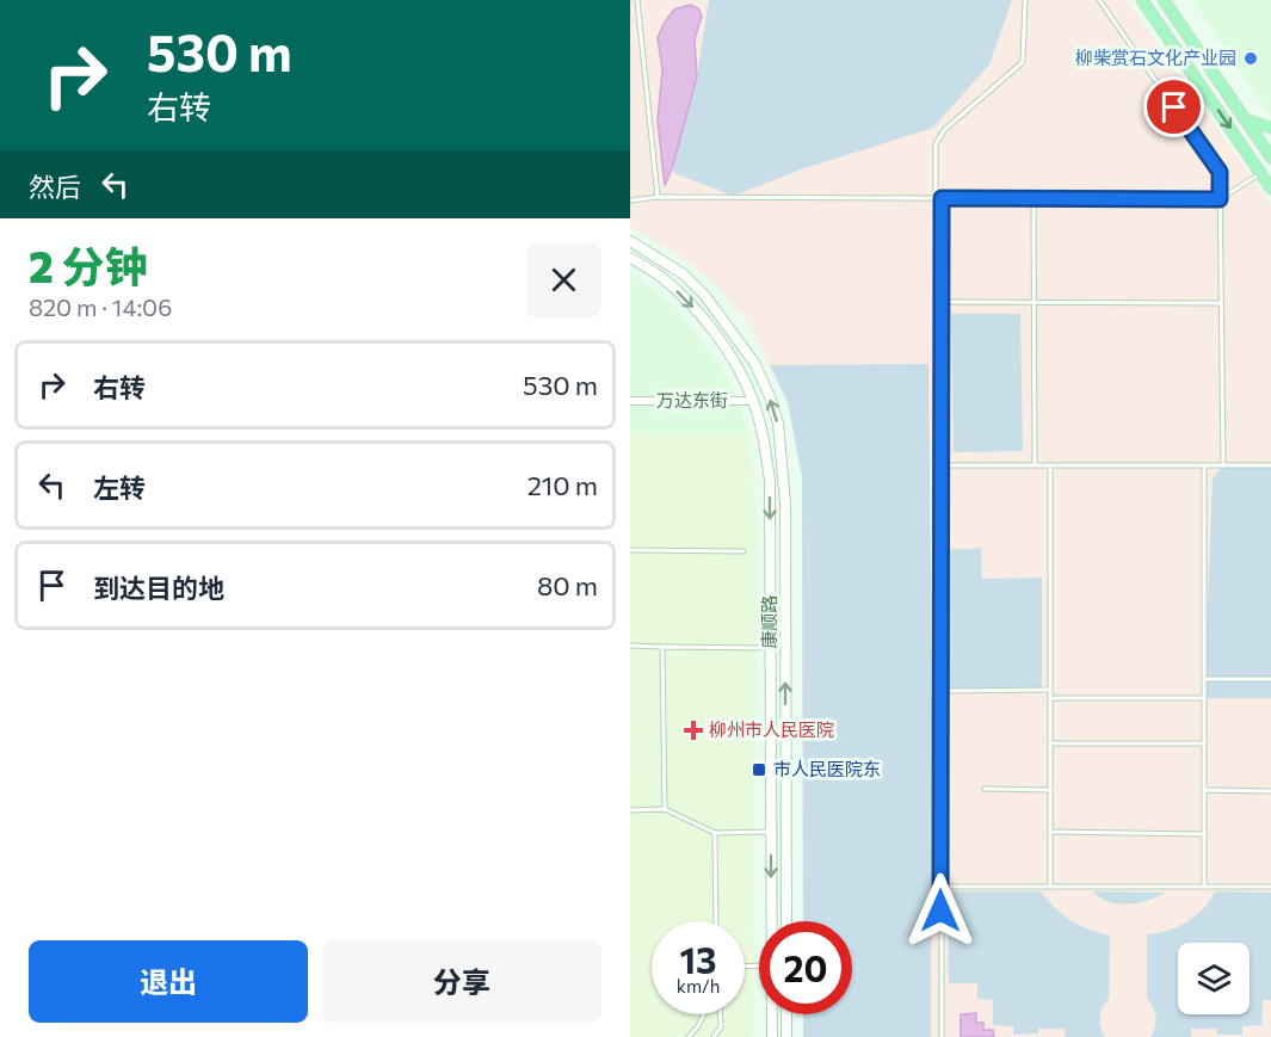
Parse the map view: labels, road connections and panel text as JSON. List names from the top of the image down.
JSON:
{
  "streets": {
    "main road": ["康顺路"],
    "street": ["万达东街"]
  },
  "crossings": [
    ["万达东街", "康顺路"]
  ],
  "places": {
    "other": ["柳柴赏石文化产业园"],
    "health": ["柳州市人民医院"],
    "transit": ["市人民医院东"]
  },
  "page": {
    "turn": ["530 m", "右转"],
    "then": "然后",
    "heading": ["2 分钟", "820 m · 14:06"],
    "list": [
      {
        "name": "右转",
        "value": "530 m"
      },
      {
        "name": "左转",
        "value": "210 m"
      },
      {
        "name": "到达目的地",
        "value": "80 m"
      }
    ],
    "speed": "13 km/h",
    "limit": "20",
    "buttons": ["退出", "分享"]
  }
}
